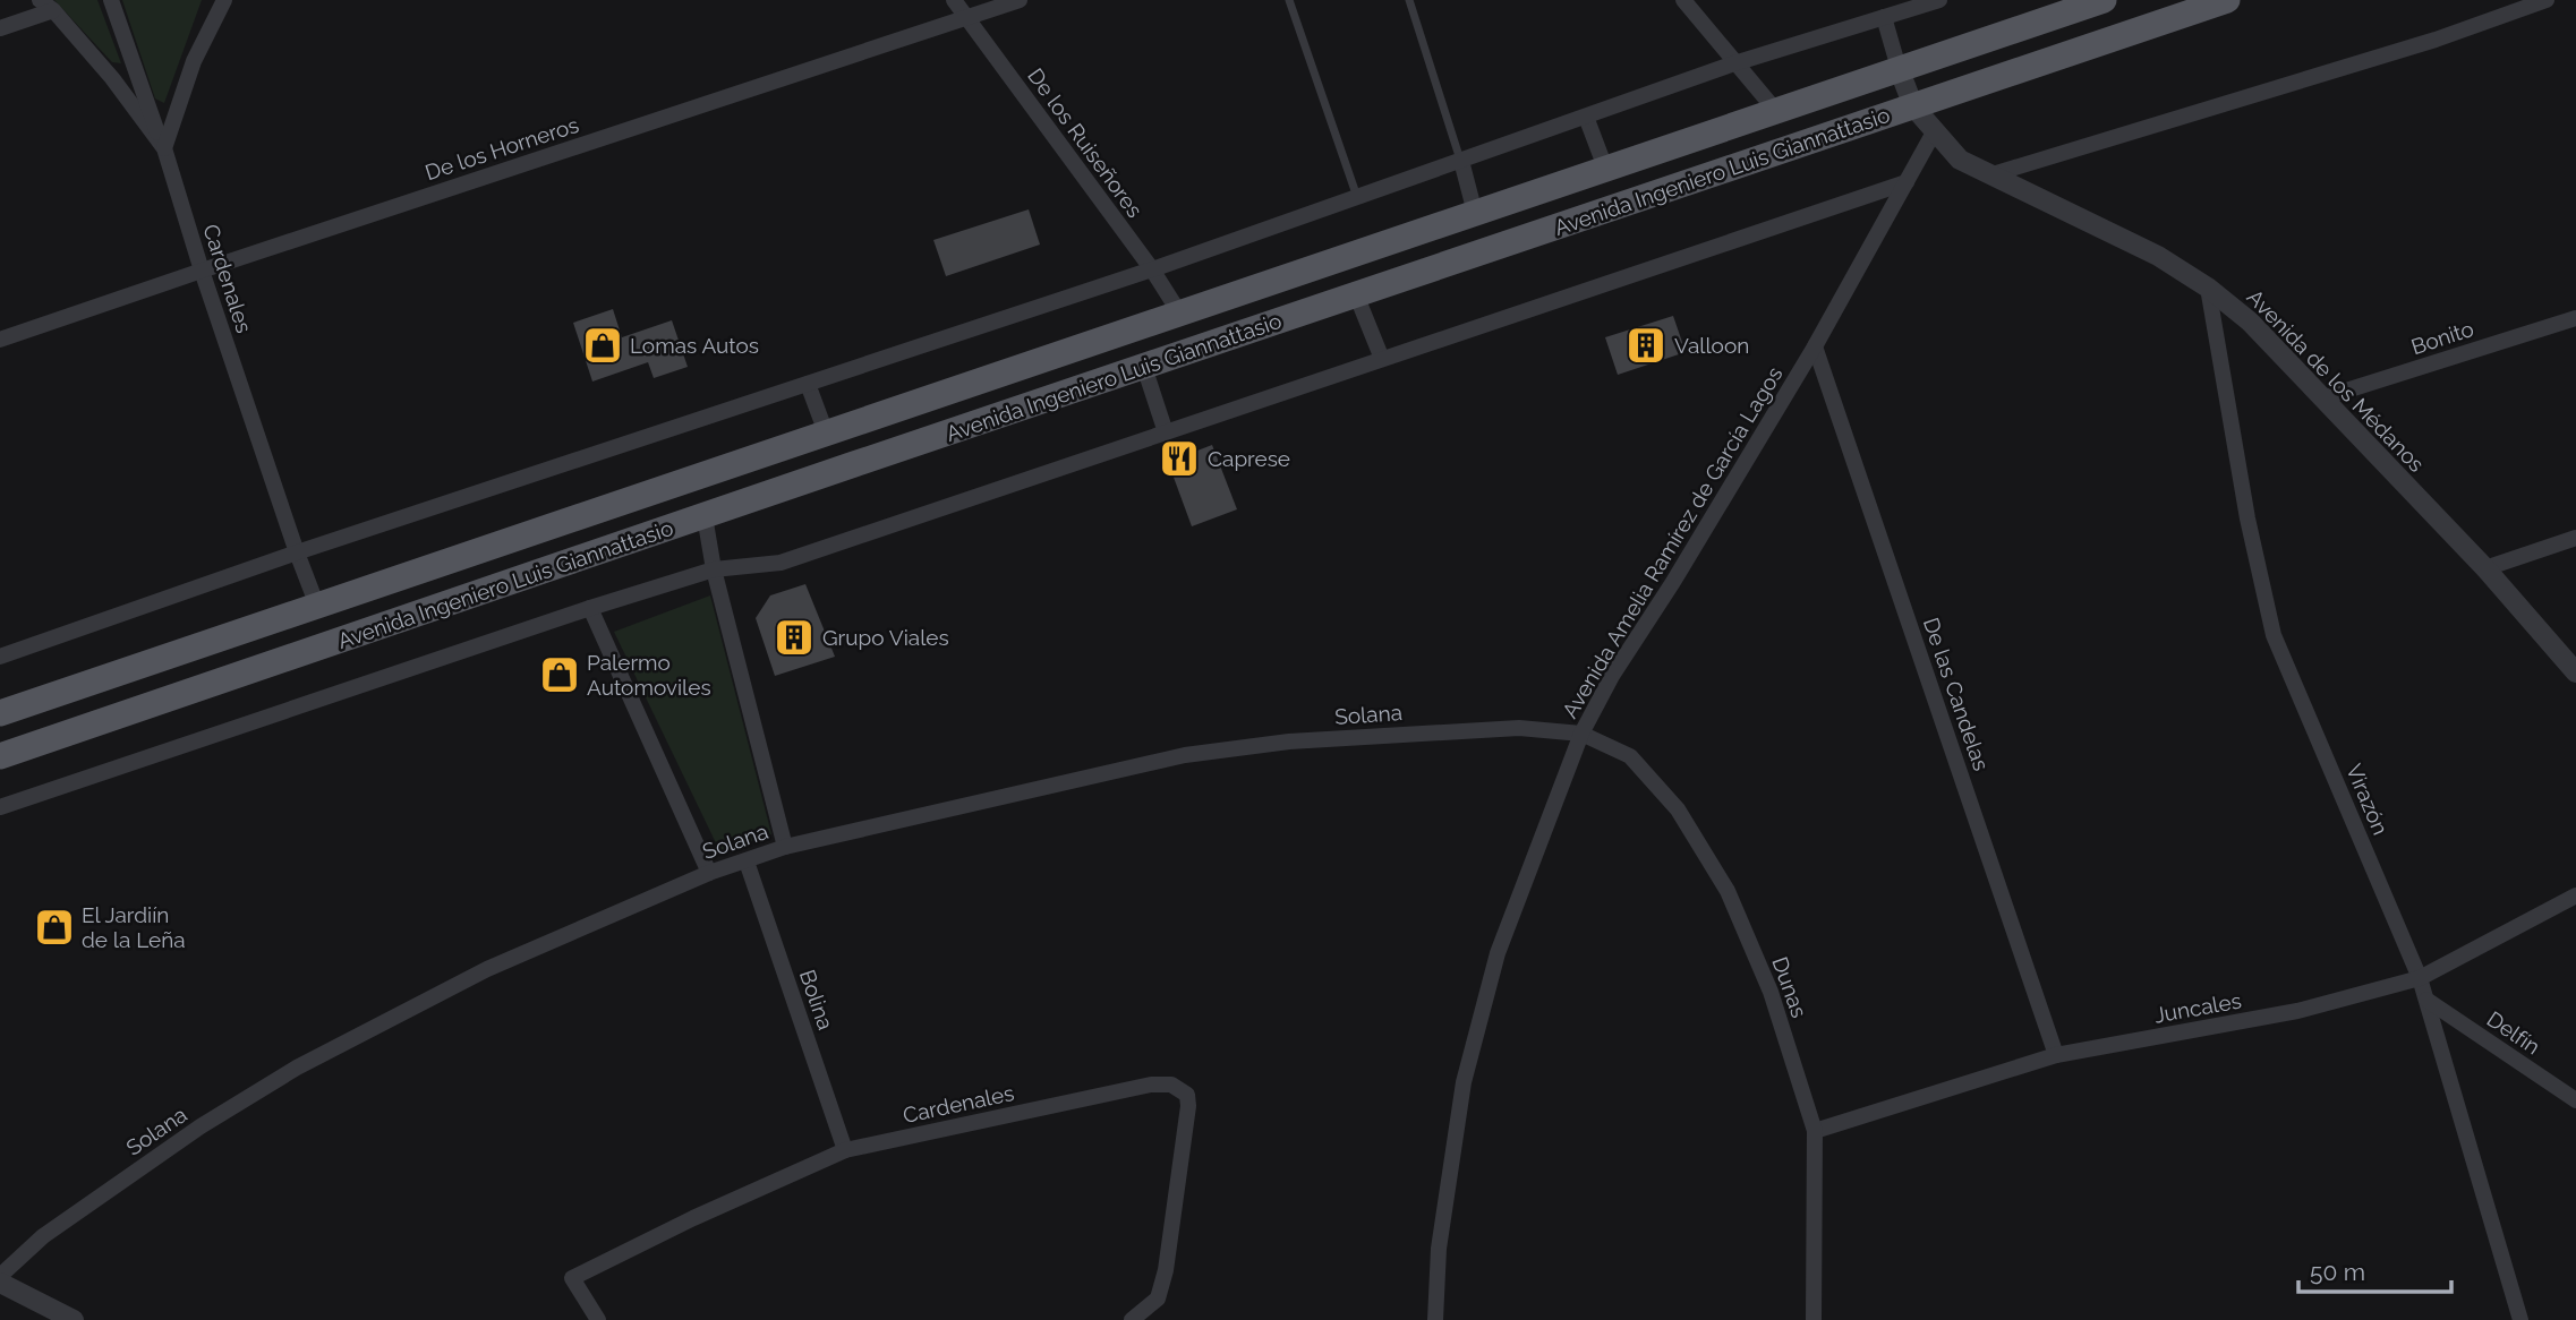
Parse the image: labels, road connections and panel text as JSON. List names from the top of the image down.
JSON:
{
  "streets": {
    "main road": ["Avenida Ingeniero Luis Giannattasio"],
    "street": [
      "De los Ruiseñores",
      "De los Horneros",
      "Cardenales",
      "Bonito",
      "Avenida de los Médanos",
      "Avenida Amelia Ramírez de García Lagos",
      "De las Candelas",
      "Solana",
      "Virazón",
      "Dunas",
      "Bolina",
      "Juncales",
      "Delfín"
    ]
  },
  "crossings": [
    ["De los Ruiseñores", "De los Horneros"],
    ["De los Ruiseñores", "Avenida Ingeniero Luis Giannattasio"],
    ["De los Horneros", "Cardenales"],
    ["Avenida Ingeniero Luis Giannattasio", "Cardenales"],
    ["Avenida Ingeniero Luis Giannattasio", "Avenida de los Médanos"],
    ["Cardenales", "Bolina"],
    ["Bonito", "Avenida de los Médanos"],
    ["Avenida de los Médanos", "Avenida Amelia Ramírez de García Lagos"],
    ["Avenida de los Médanos", "Virazón"],
    ["Avenida Amelia Ramírez de García Lagos", "De las Candelas"],
    ["Avenida Amelia Ramírez de García Lagos", "Solana"],
    ["Avenida Amelia Ramírez de García Lagos", "Dunas"],
    ["De las Candelas", "Juncales"],
    ["Solana", "Dunas"],
    ["Solana", "Bolina"],
    ["Virazón", "Juncales"],
    ["Virazón", "Delfín"],
    ["Dunas", "Juncales"]
  ],
  "places": {
    "shop": ["Lomas Autos", "Palermo Automoviles", "El Jardiín de la Leña"],
    "building": ["Valloon", "Grupo Viales"],
    "restaurant": ["Caprese"]
  },
  "scale_bar": "50 m"
}
